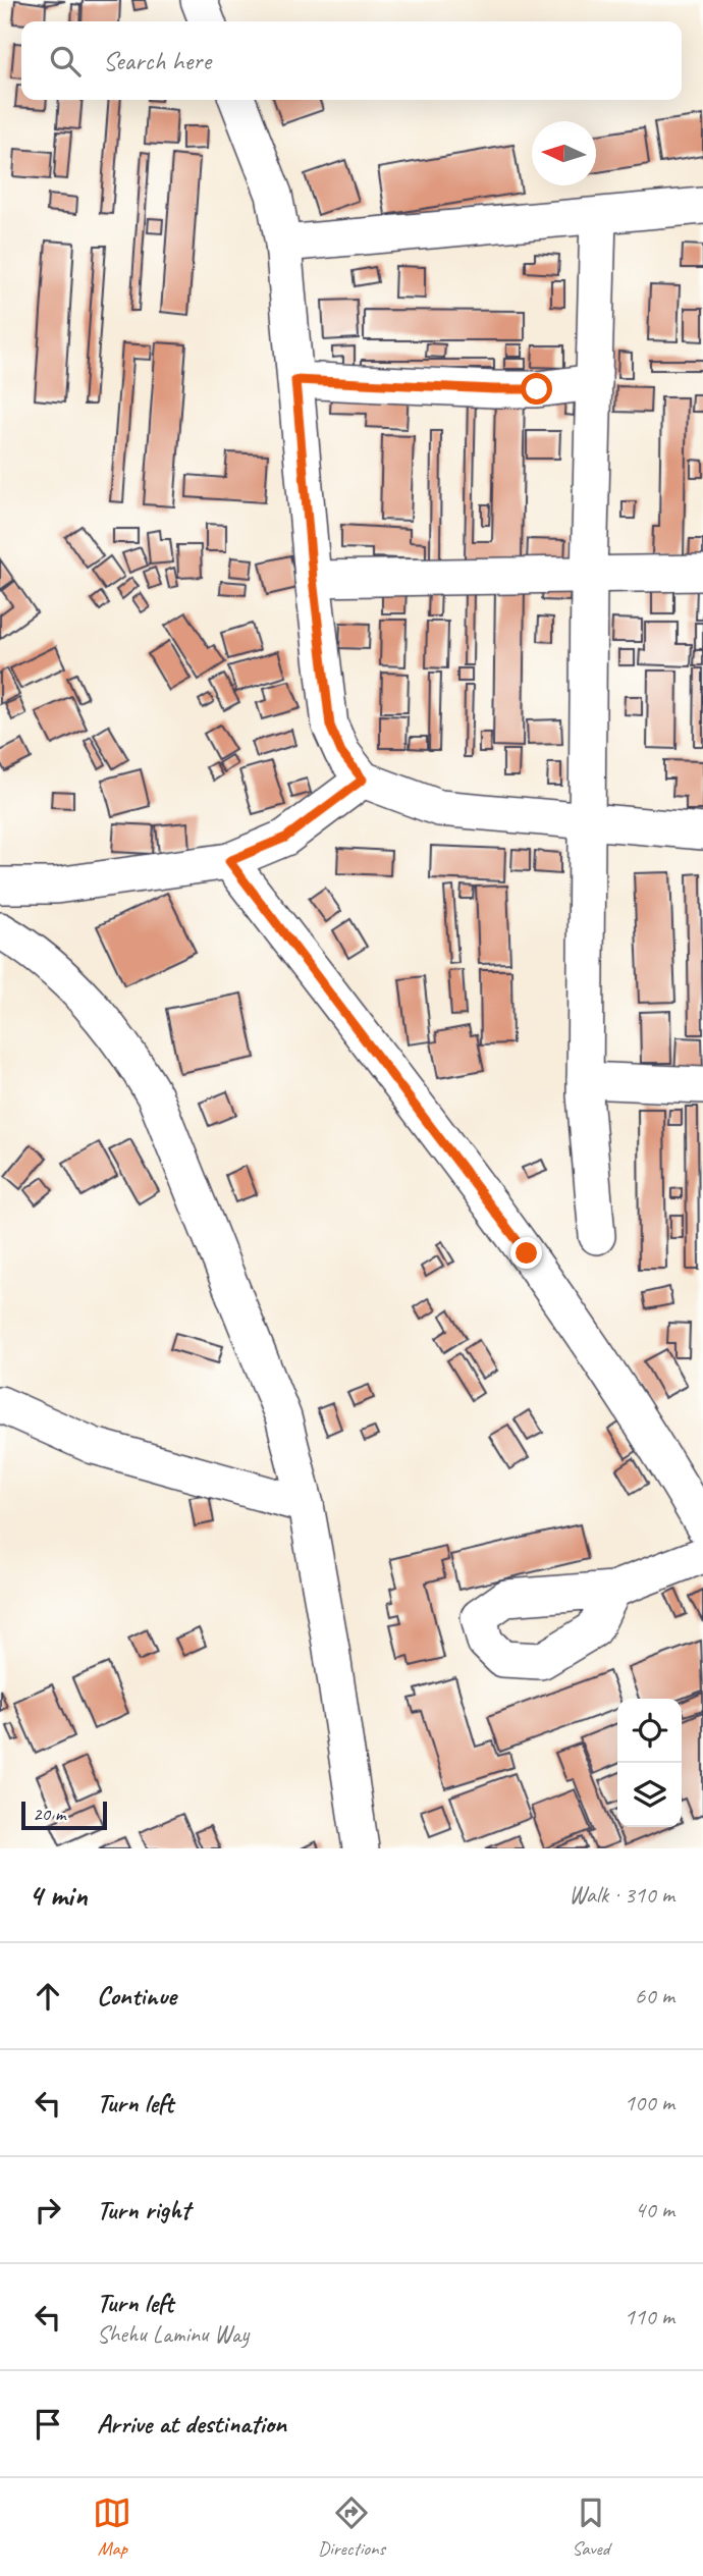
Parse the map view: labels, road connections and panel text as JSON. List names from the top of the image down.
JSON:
{
  "scale_bar": "20 m",
  "north": "left",
  "page": {
    "search": "Search here",
    "scale": "20 m",
    "heading": ["4 min", "Walk · 310 m"],
    "list": [
      ["Continue", "60 m"],
      ["Turn left", "100 m"],
      ["Turn right", "40 m"],
      ["Turn left", "Shehu Laminu Way", "110 m"],
      "Arrive at destination"
    ],
    "nav": ["Map", "Directions", "Saved"]
  }
}
